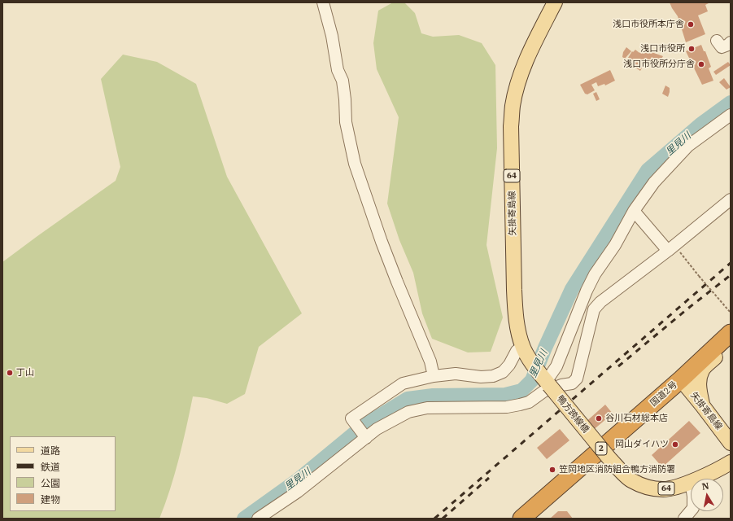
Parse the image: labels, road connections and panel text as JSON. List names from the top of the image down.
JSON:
{
  "streets": {
    "highway": ["国道2号", "2"],
    "main road": ["64", "矢掛寄島線", "鴨方跨線橋"]
  },
  "crossings": [
    ["矢掛寄島線", "国道2号"],
    ["矢掛寄島線", "鴨方跨線橋"]
  ],
  "water": ["里見川"],
  "places": [
    "浅口市役所本庁舎",
    "浅口市役所",
    "浅口市役所分庁舎",
    "丁山",
    "谷川石材総本店",
    "岡山ダイハツ",
    "笠岡地区消防組合鴨方消防署"
  ],
  "legend": [
    "道路",
    "鉄道",
    "公園",
    "建物"
  ],
  "north": "top"
}
